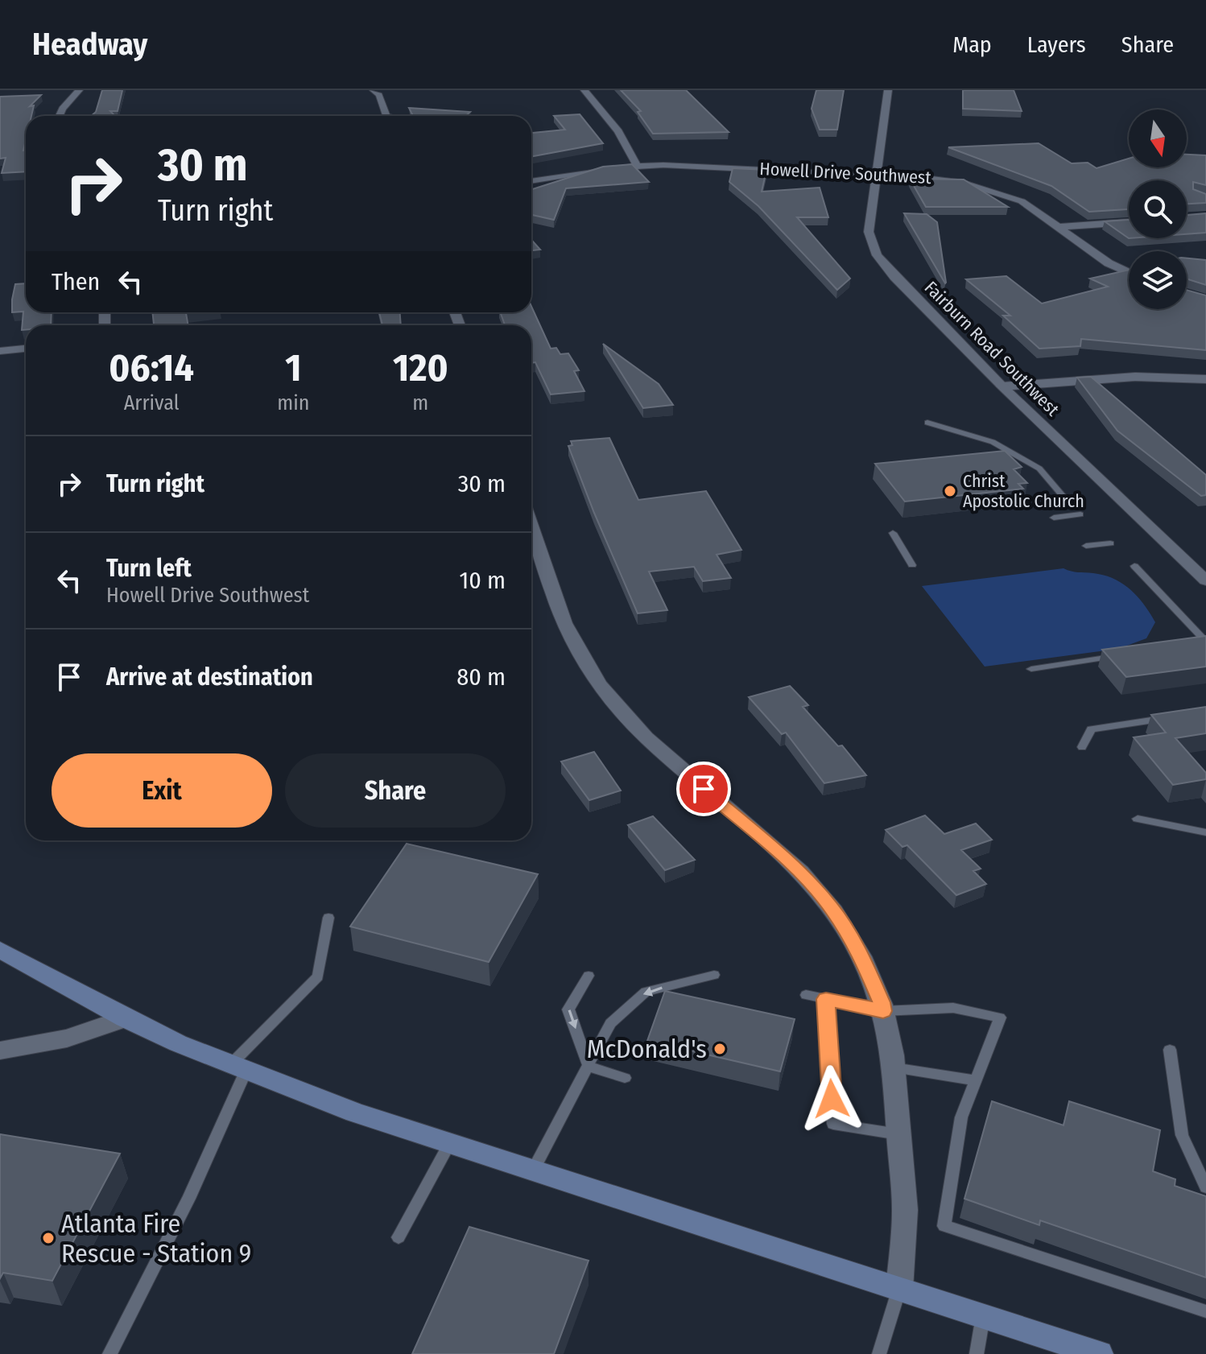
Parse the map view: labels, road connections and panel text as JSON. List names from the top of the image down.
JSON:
{
  "streets": {
    "street": ["Howell Drive Southwest", "Fairburn Road Southwest"]
  },
  "crossings": [
    ["Howell Drive Southwest", "Fairburn Road Southwest"]
  ],
  "places": ["Christ Apostolic Church", "McDonald's", "Atlanta Fire Rescue - Station 9"],
  "north": "bottom",
  "page": {
    "header": "Headway",
    "nav": ["Map", "Layers", "Share"],
    "turn": ["30 m", "Turn right"],
    "then": "Then",
    "eta": [
      "06:14",
      "Arrival",
      "1",
      "min",
      "120",
      "m"
    ],
    "list": [
      {
        "name": "Turn right",
        "value": "30 m"
      },
      {
        "name": "Turn left",
        "note": "Howell Drive Southwest",
        "value": "10 m"
      },
      {
        "name": "Arrive at destination",
        "value": "80 m"
      }
    ],
    "buttons": ["Exit", "Share"]
  }
}
